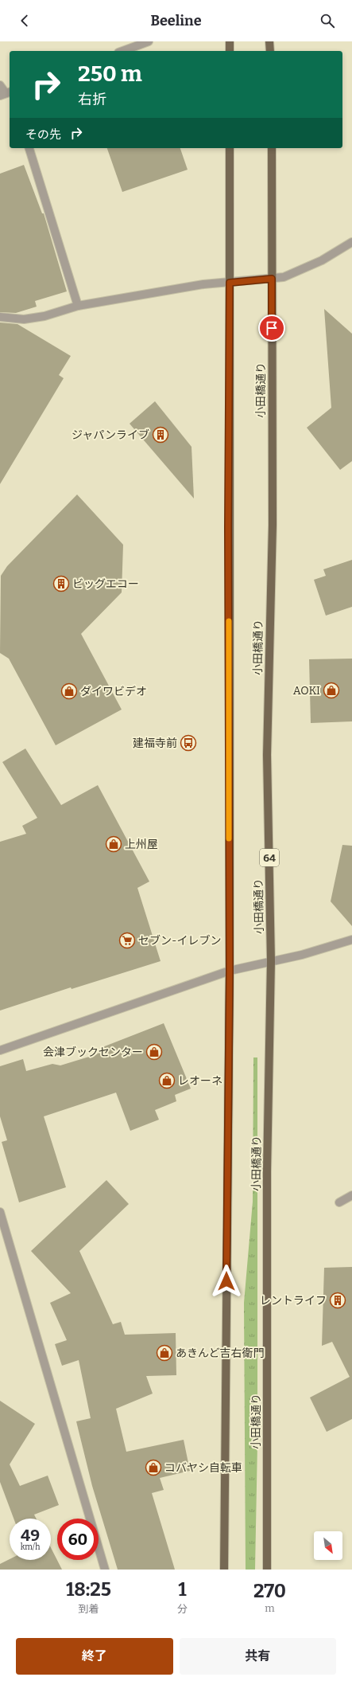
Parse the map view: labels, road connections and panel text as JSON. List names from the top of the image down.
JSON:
{
  "streets": {
    "main road": ["小田橋通り", "64"]
  },
  "places": {
    "building": ["ジャパンライブ", "ビッグエコー", "レントライフ"],
    "shop": [
      "AOKI",
      "ダイワビデオ",
      "上州屋",
      "会津ブックセンター",
      "レオーネ",
      "あきんど吉右衛門",
      "コバヤシ自転車"
    ],
    "bus stop": ["建福寺前"],
    "supermarket": ["セブン-イレブン"]
  },
  "north": "bottom right",
  "page": {
    "header": "Beeline",
    "turn": ["250 m", "右折"],
    "then": "その先",
    "speed": "49 km/h",
    "limit": "60",
    "eta": [
      "18:25",
      "到着",
      "1",
      "分",
      "270",
      "m"
    ],
    "buttons": ["終了", "共有"]
  }
}
